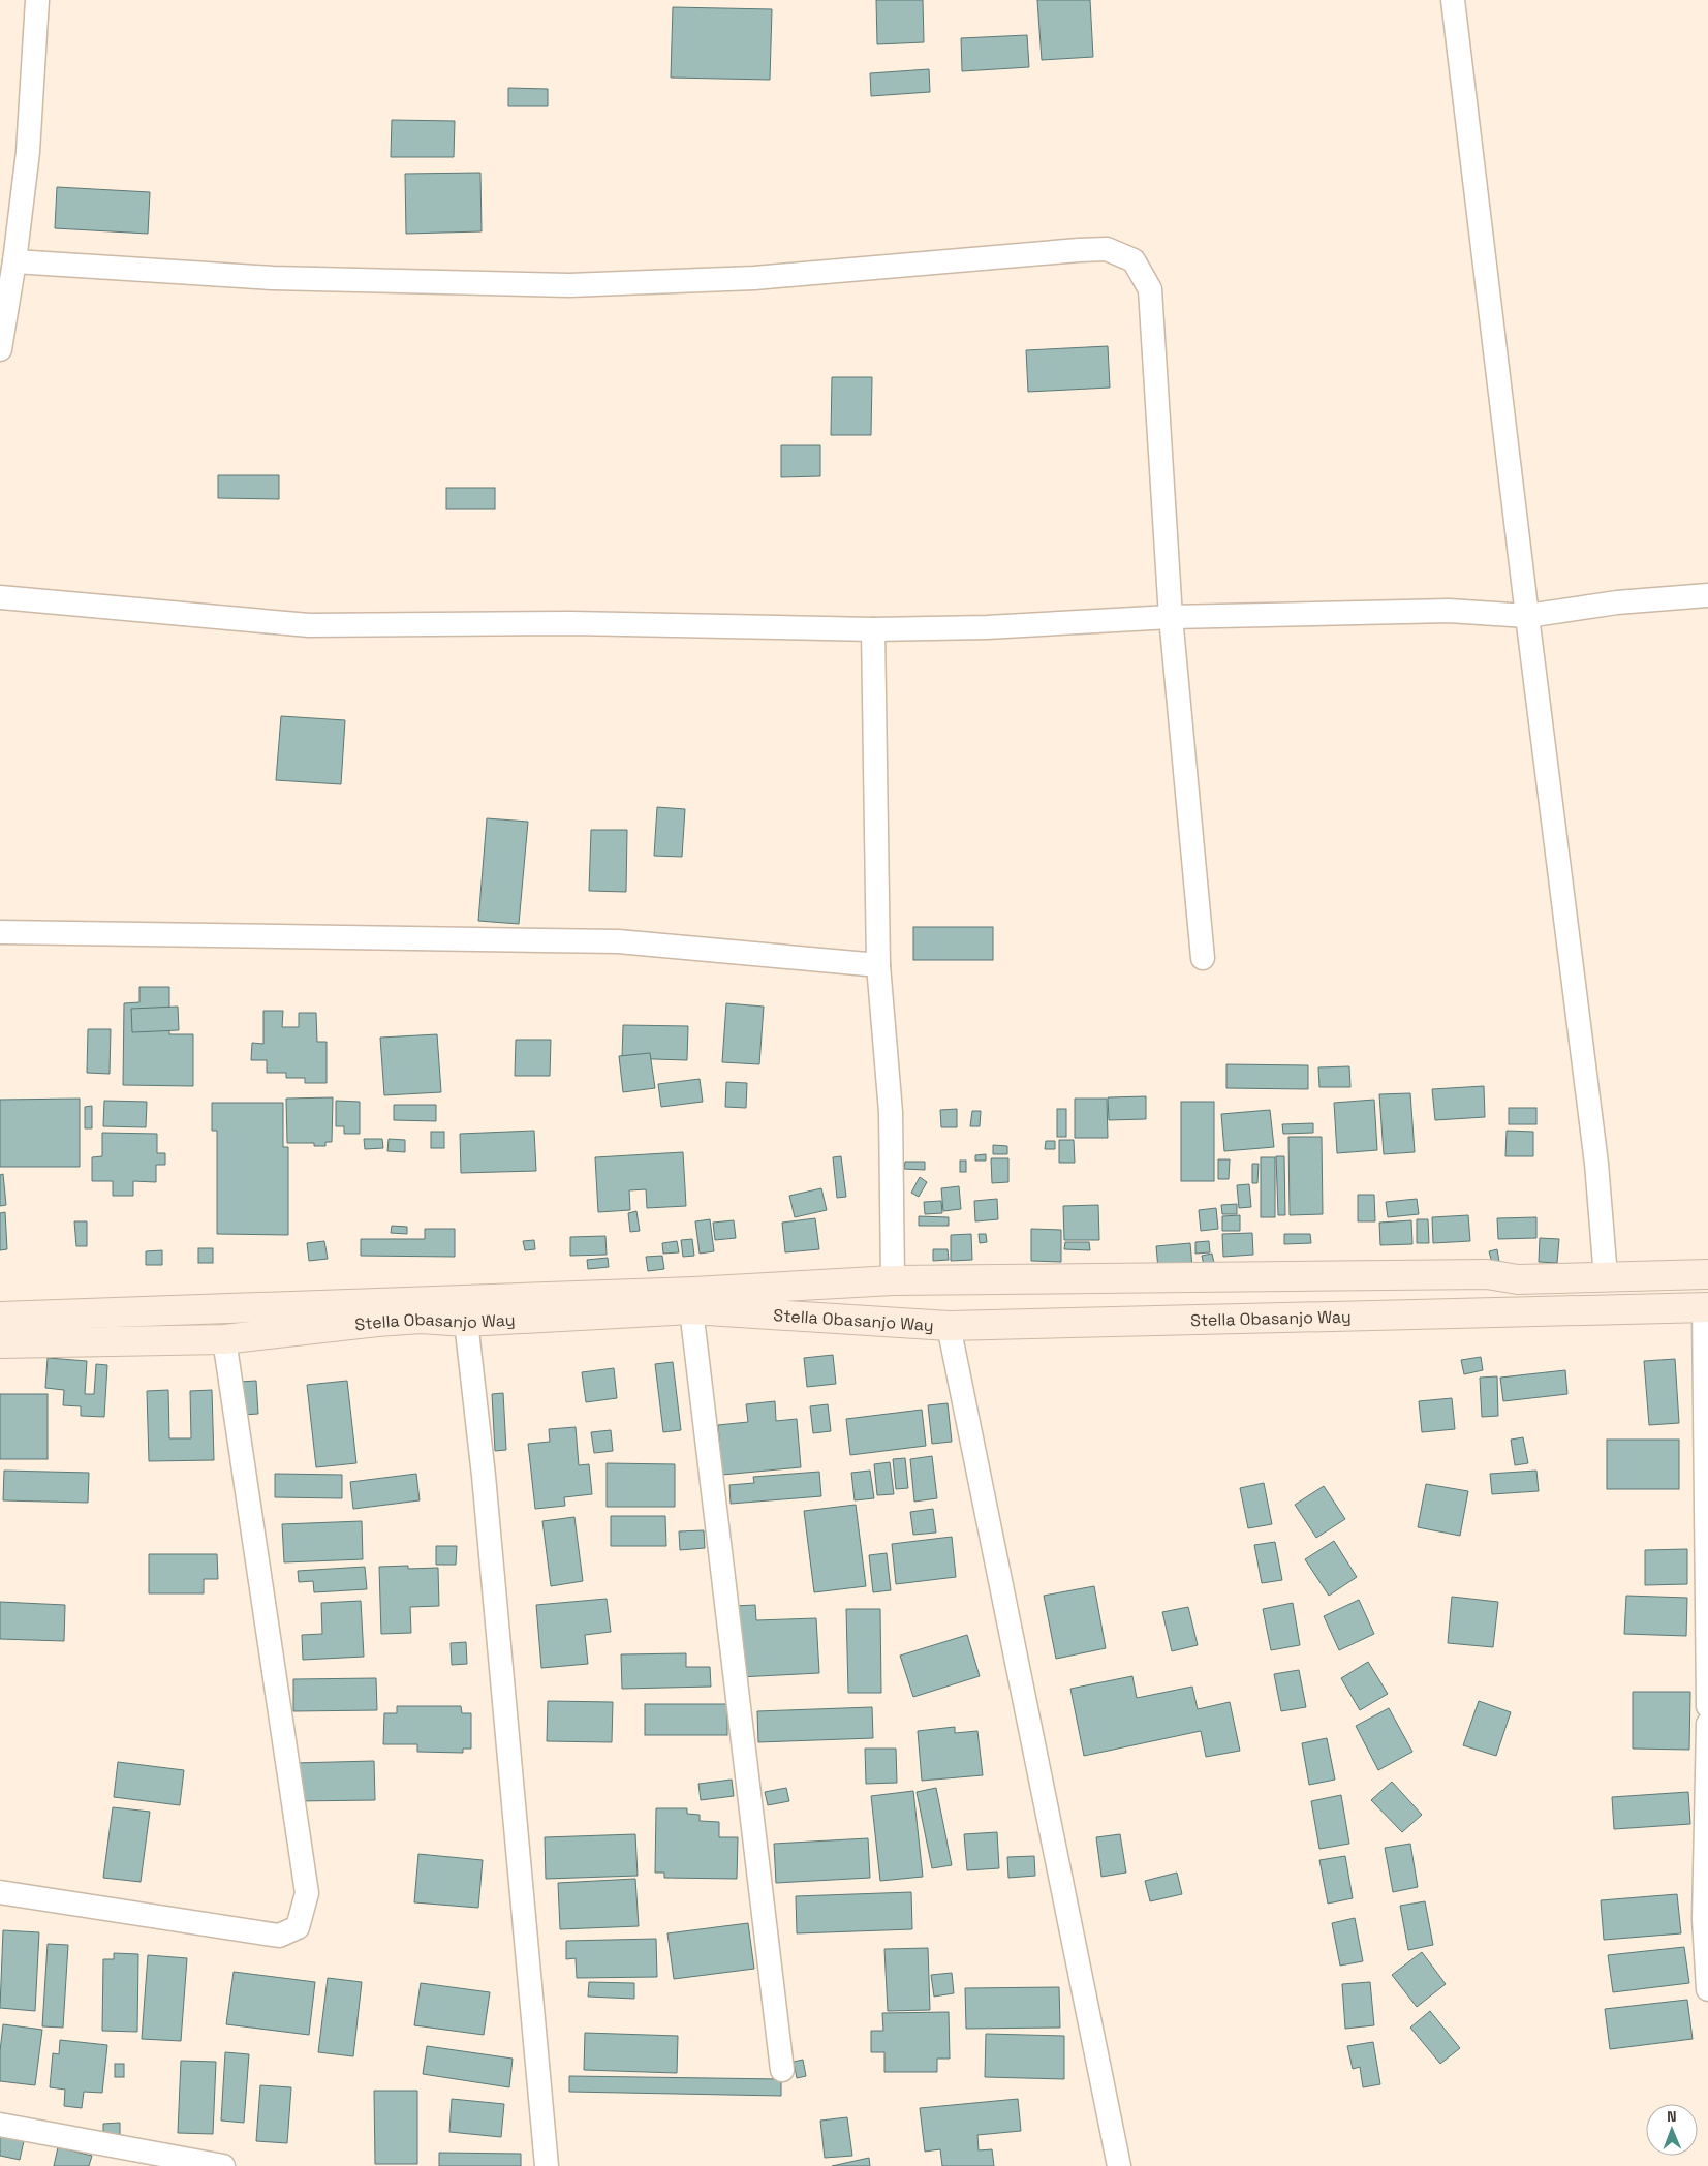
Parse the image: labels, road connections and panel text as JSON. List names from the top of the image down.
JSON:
{
  "streets": {
    "street": ["Stella Obasanjo Way"]
  },
  "north": "top"
}
